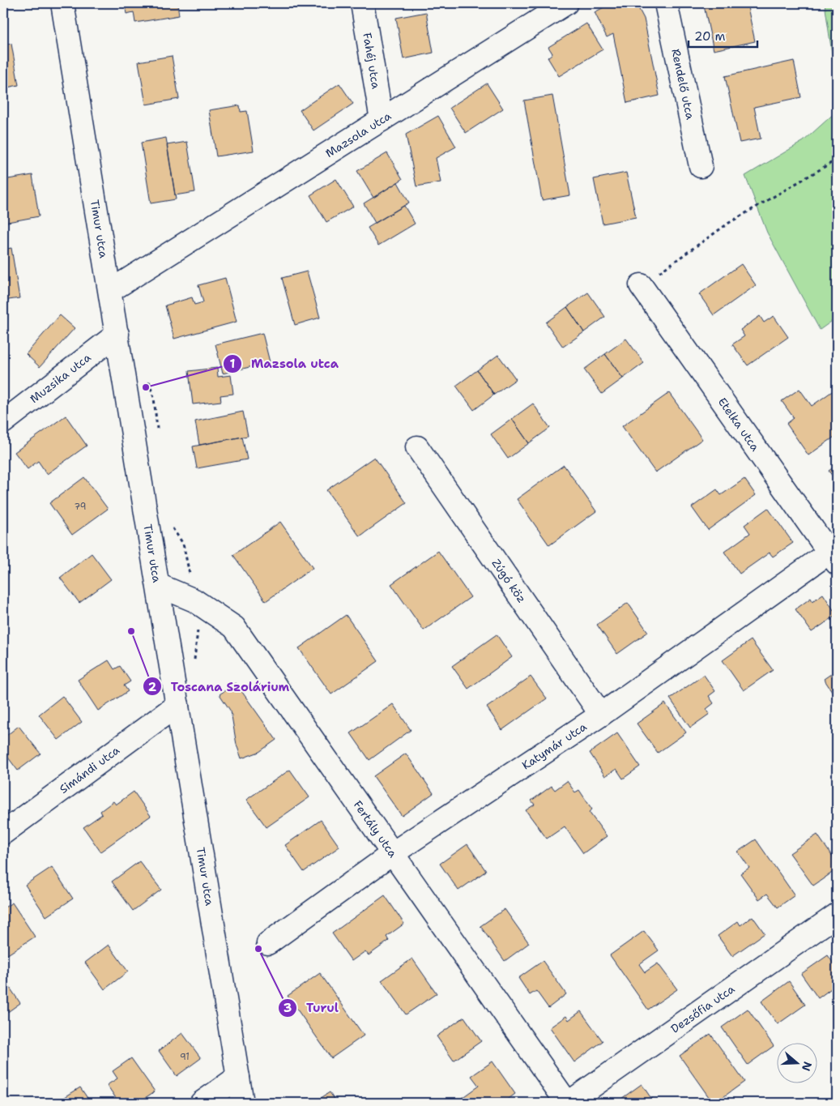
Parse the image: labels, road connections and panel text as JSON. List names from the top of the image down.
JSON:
{
  "streets": {
    "street": [
      "Fahéj utca",
      "Rendelő utca",
      "Mazsola utca",
      "Timur utca",
      "Muzsika utca",
      "Etelka utca",
      "Zúgó köz",
      "Katymár utca",
      "Simándi utca",
      "Fertály utca",
      "Dezsőfia utca"
    ]
  },
  "crossings": [
    ["Fahéj utca", "Mazsola utca"],
    ["Mazsola utca", "Timur utca"],
    ["Timur utca", "Muzsika utca"],
    ["Timur utca", "Simándi utca"],
    ["Timur utca", "Fertály utca"],
    ["Etelka utca", "Katymár utca"],
    ["Zúgó köz", "Katymár utca"],
    ["Katymár utca", "Fertály utca"],
    ["Fertály utca", "Dezsőfia utca"]
  ],
  "places": ["Mazsola utca", "Toscana Szolárium", "Turul"],
  "house_numbers": ["79", "91"],
  "scale_bar": "20 m",
  "north": "right"
}
